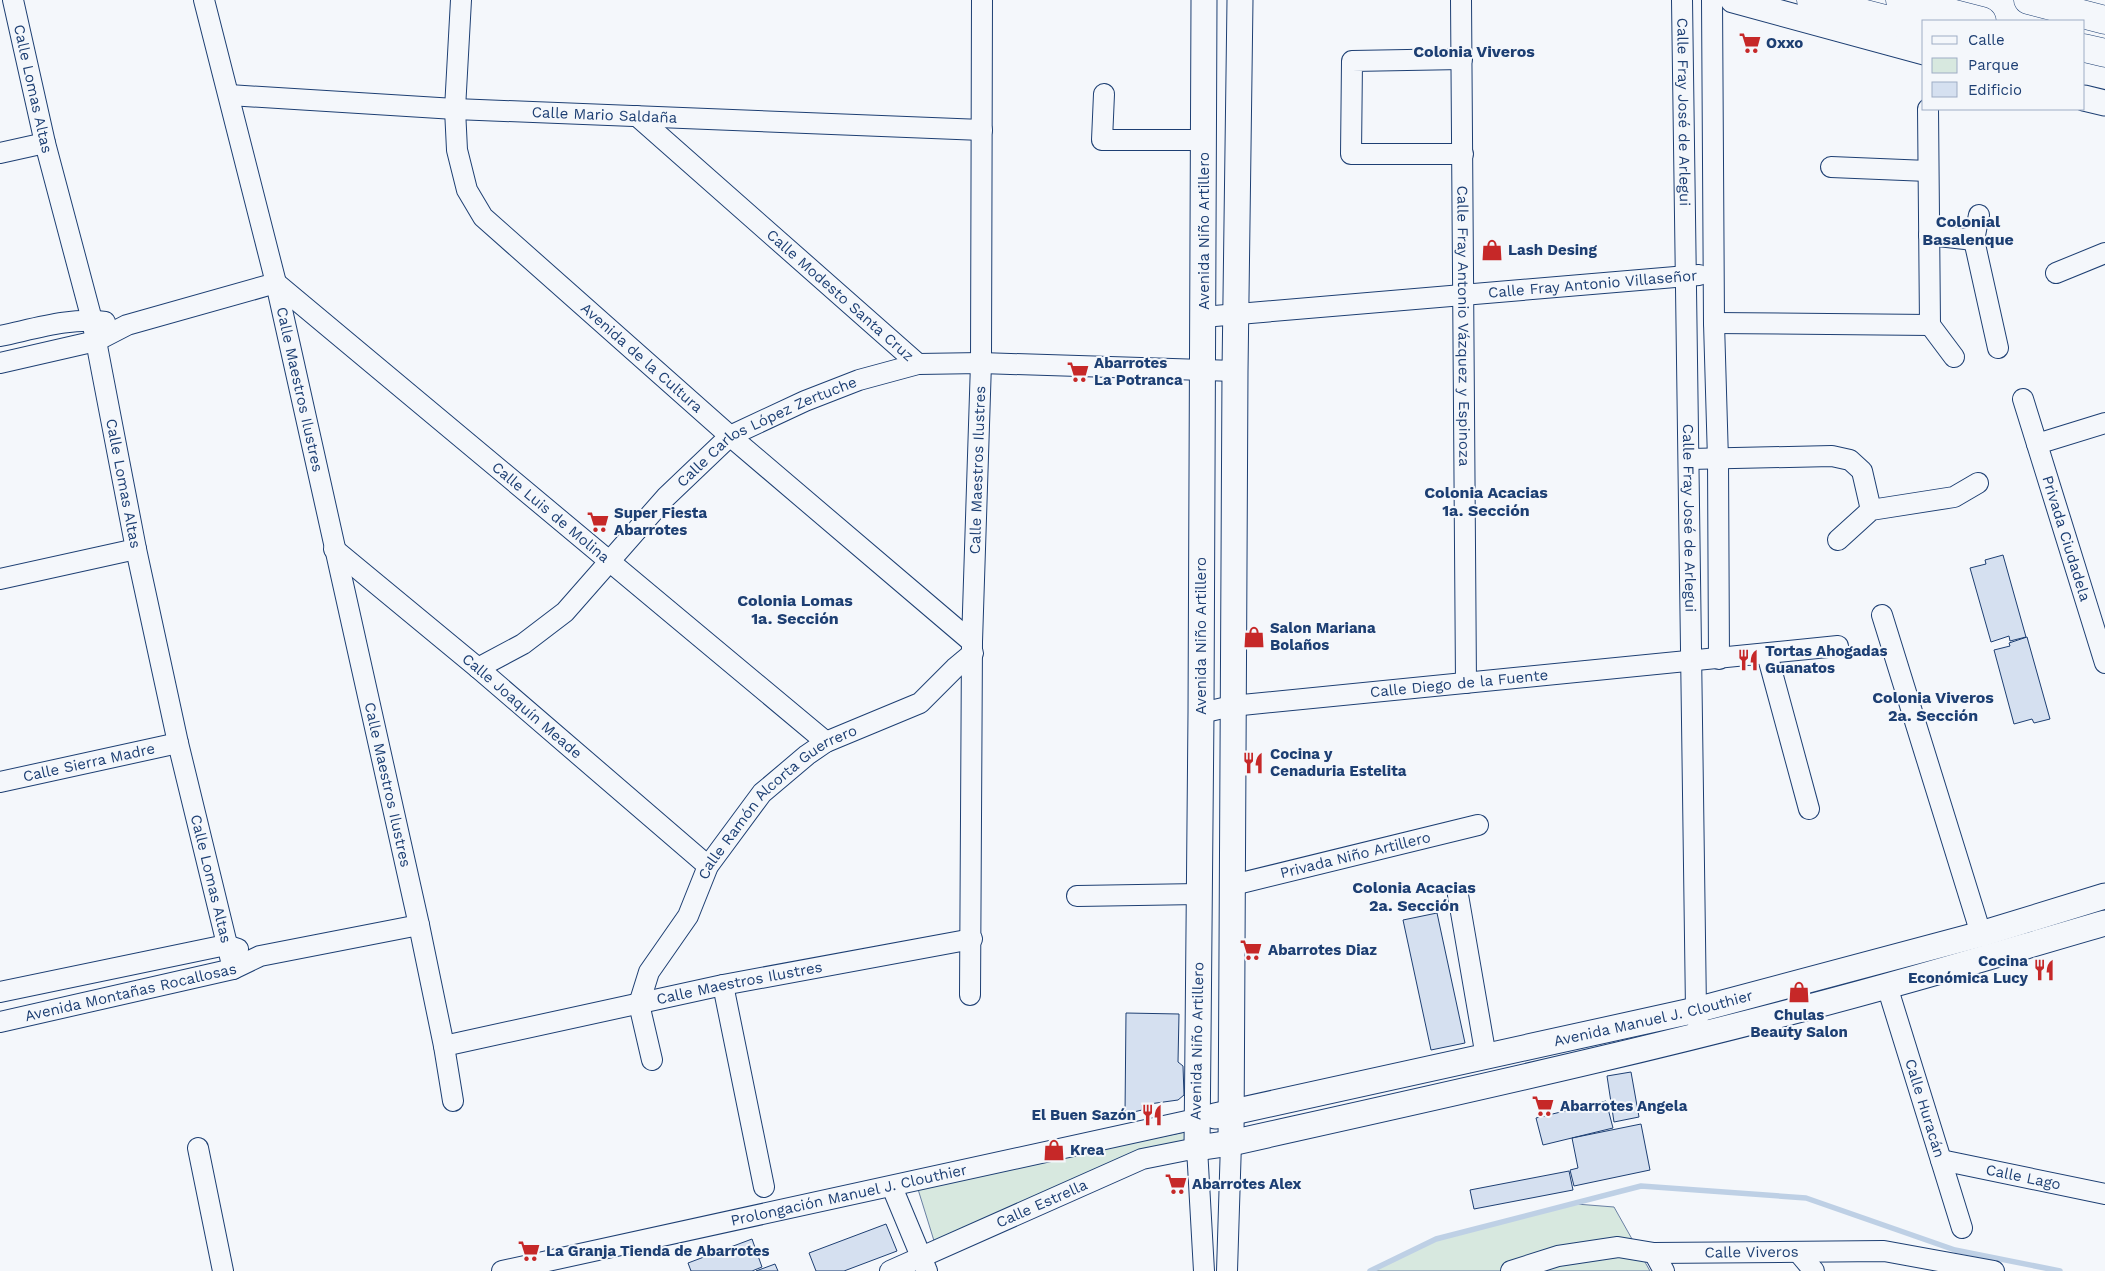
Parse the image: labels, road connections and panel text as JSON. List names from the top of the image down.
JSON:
{
  "streets": {
    "main road": ["Avenida Niño Artillero", "Avenida Manuel J. Clouthier"],
    "street": [
      "Calle Lomas Altas",
      "Calle Fray José de Arlegui",
      "Calle Mario Saldaña",
      "Calle Fray Antonio Villaseñor",
      "Calle Modesto Santa Cruz",
      "Calle Fray Antonio Vázquez y Espinoza",
      "Avenida de la Cultura",
      "Calle Maestros Ilustres",
      "Calle Carlos López Zertuche",
      "Calle Luis de Molina",
      "Privada Ciudadela",
      "Calle Diego de la Fuente",
      "Calle Joaquín Meade",
      "Calle Sierra Madre",
      "Calle Ramón Alcorta Guerrero",
      "Privada Niño Artillero",
      "Avenida Montañas Rocallosas",
      "Calle Huracán",
      "Calle Lago",
      "Prolongación Manuel J. Clouthier",
      "Calle Estrella",
      "Calle Viveros"
    ]
  },
  "crossings": [
    ["Calle Lomas Altas", "Calle Sierra Madre"],
    ["Calle Lomas Altas", "Avenida Montañas Rocallosas"],
    ["Calle Fray José de Arlegui", "Calle Fray Antonio Villaseñor"],
    ["Calle Fray José de Arlegui", "Calle Diego de la Fuente"],
    ["Calle Fray José de Arlegui", "Avenida Manuel J. Clouthier"],
    ["Calle Mario Saldaña", "Calle Modesto Santa Cruz"],
    ["Calle Mario Saldaña", "Avenida de la Cultura"],
    ["Calle Mario Saldaña", "Calle Maestros Ilustres"],
    ["Avenida Niño Artillero", "Calle Fray Antonio Villaseñor"],
    ["Avenida Niño Artillero", "Calle Modesto Santa Cruz"],
    ["Avenida Niño Artillero", "Calle Diego de la Fuente"],
    ["Avenida Niño Artillero", "Privada Niño Artillero"],
    ["Avenida Niño Artillero", "Avenida Manuel J. Clouthier"],
    ["Avenida Niño Artillero", "Prolongación Manuel J. Clouthier"],
    ["Avenida Niño Artillero", "Calle Estrella"],
    ["Calle Fray Antonio Villaseñor", "Calle Fray Antonio Vázquez y Espinoza"],
    ["Calle Modesto Santa Cruz", "Calle Maestros Ilustres"],
    ["Calle Modesto Santa Cruz", "Calle Carlos López Zertuche"],
    ["Calle Fray Antonio Vázquez y Espinoza", "Calle Diego de la Fuente"],
    ["Avenida de la Cultura", "Calle Maestros Ilustres"],
    ["Avenida de la Cultura", "Calle Carlos López Zertuche"],
    ["Avenida de la Cultura", "Calle Ramón Alcorta Guerrero"],
    ["Calle Maestros Ilustres", "Calle Luis de Molina"],
    ["Calle Maestros Ilustres", "Calle Joaquín Meade"],
    ["Calle Maestros Ilustres", "Calle Ramón Alcorta Guerrero"],
    ["Calle Maestros Ilustres", "Avenida Montañas Rocallosas"],
    ["Calle Carlos López Zertuche", "Calle Luis de Molina"],
    ["Calle Carlos López Zertuche", "Calle Joaquín Meade"],
    ["Calle Luis de Molina", "Calle Ramón Alcorta Guerrero"],
    ["Calle Joaquín Meade", "Calle Ramón Alcorta Guerrero"],
    ["Avenida Manuel J. Clouthier", "Calle Huracán"],
    ["Avenida Manuel J. Clouthier", "Prolongación Manuel J. Clouthier"],
    ["Avenida Manuel J. Clouthier", "Calle Estrella"],
    ["Calle Huracán", "Calle Lago"]
  ],
  "districts": [
    "Colonia Viveros",
    "Colonial Basalenque",
    "Colonia Acacias 1a. Sección",
    "Colonia Lomas 1a. Sección",
    "Colonia Viveros 2a. Sección",
    "Colonia Acacias 2a. Sección"
  ],
  "places": {
    "supermarket": [
      "Oxxo",
      "Abarrotes La Potranca",
      "Super Fiesta Abarrotes",
      "Abarrotes Diaz",
      "Abarrotes Angela",
      "Abarrotes Alex",
      "La Granja Tienda de Abarrotes"
    ],
    "shop": [
      "Lash Desing",
      "Salon Mariana Bolaños",
      "Chulas Beauty Salon",
      "Krea"
    ],
    "restaurant": [
      "Tortas Ahogadas Guanatos",
      "Cocina y Cenaduria Estelita",
      "Cocina Económica Lucy",
      "El Buen Sazón"
    ]
  },
  "legend": ["Calle", "Parque", "Edificio"]
}
